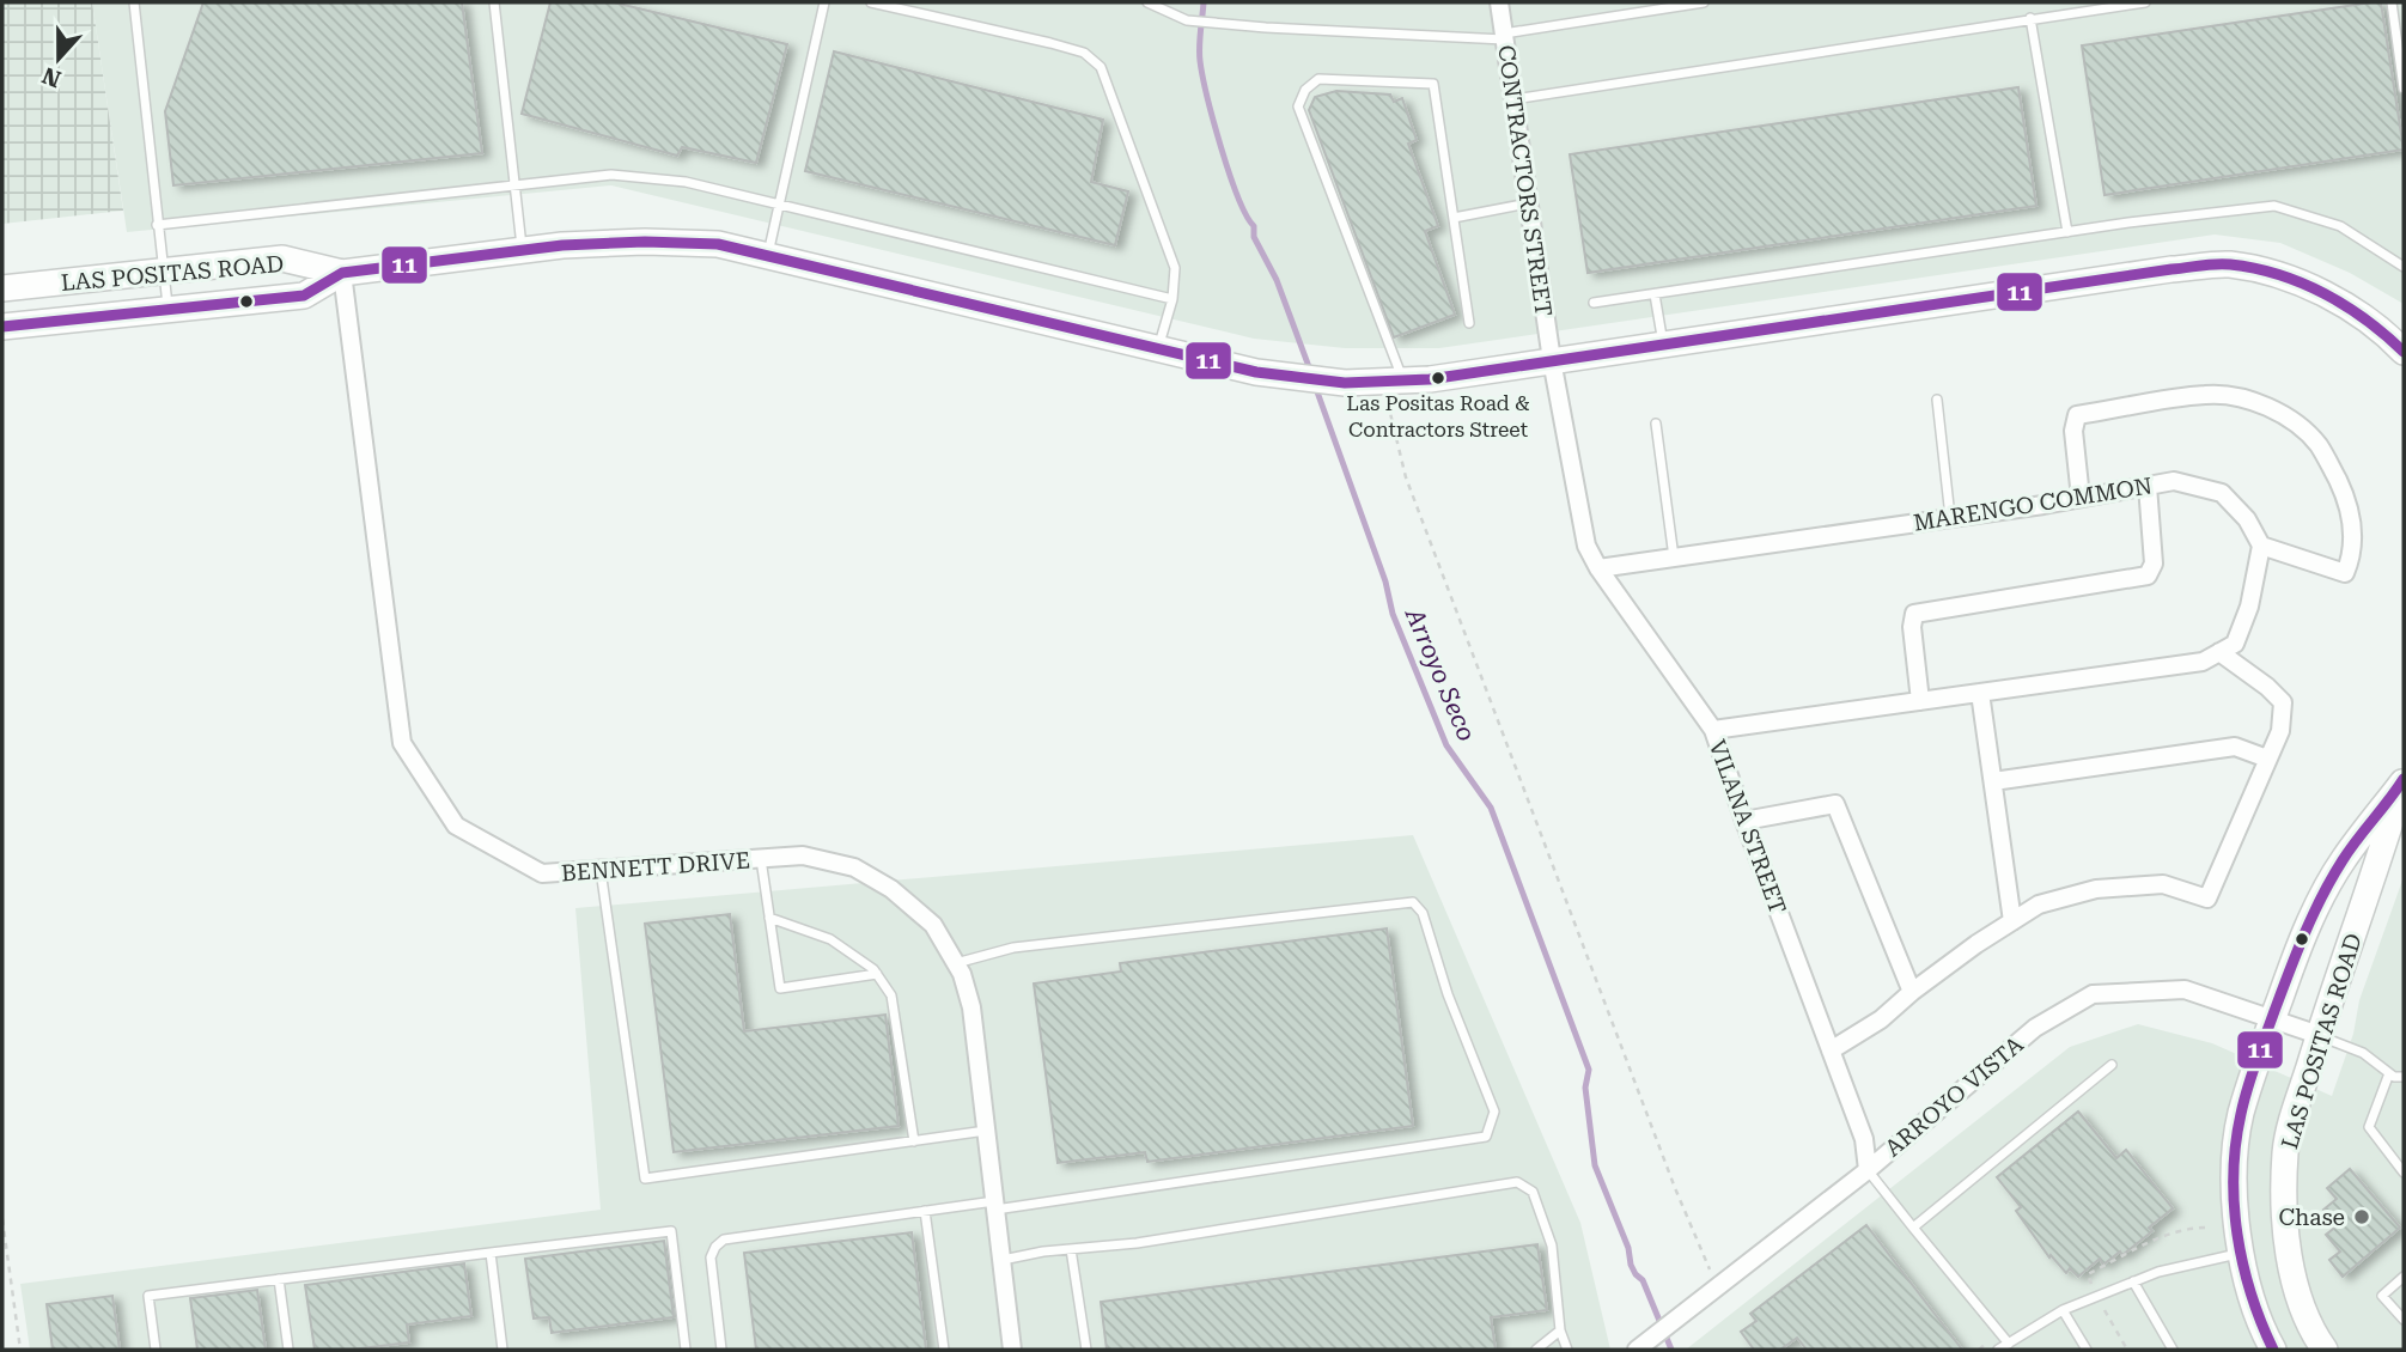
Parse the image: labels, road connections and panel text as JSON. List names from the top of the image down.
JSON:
{
  "streets": {
    "main road": ["LAS POSITAS ROAD"],
    "street": [
      "CONTRACTORS STREET",
      "MARENGO COMMON",
      "VILANA STREET",
      "BENNETT DRIVE",
      "ARROYO VISTA"
    ]
  },
  "crossings": [
    ["CONTRACTORS STREET", "LAS POSITAS ROAD"],
    ["CONTRACTORS STREET", "VILANA STREET"],
    ["LAS POSITAS ROAD", "VILANA STREET"],
    ["LAS POSITAS ROAD", "BENNETT DRIVE"],
    ["LAS POSITAS ROAD", "ARROYO VISTA"],
    ["MARENGO COMMON", "VILANA STREET"],
    ["VILANA STREET", "ARROYO VISTA"]
  ],
  "water": ["Arroyo Seco"],
  "places": ["Las Positas Road & Contractors Street", "Chase"],
  "lines": ["transit line 11"],
  "north": "bottom"
}
